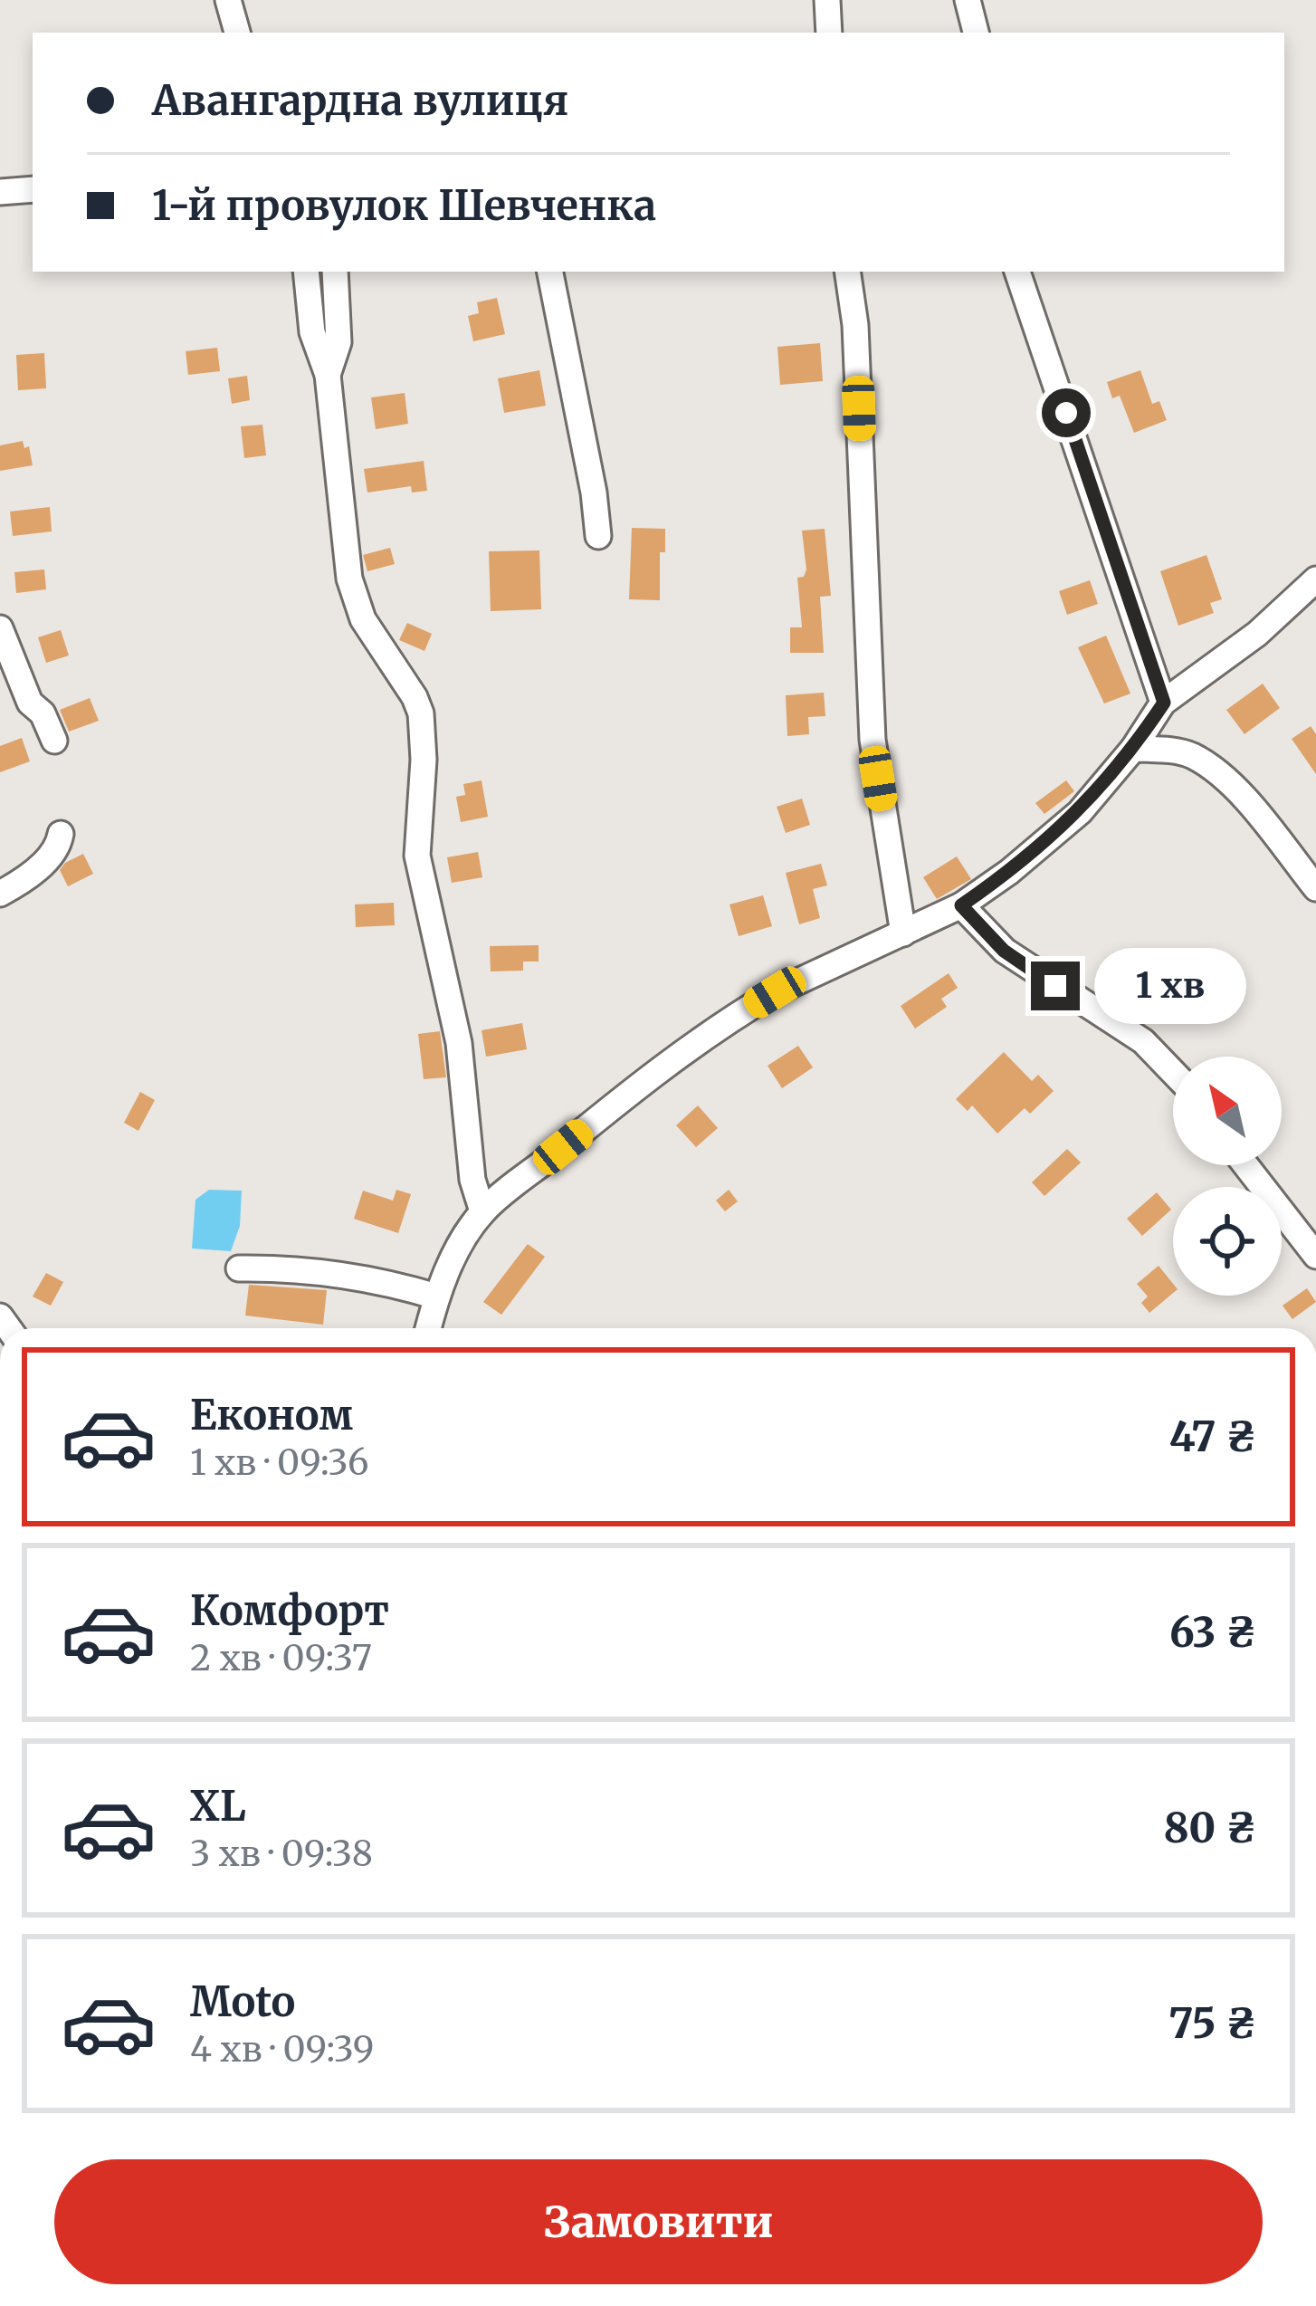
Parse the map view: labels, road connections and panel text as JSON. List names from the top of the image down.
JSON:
{
  "north": "top left",
  "page": {
    "banner": ["Авангардна вулиця", "1-й провулок Шевченка"],
    "bubble": "1 хв",
    "list": [
      {
        "name": "Економ",
        "note": "1 хв · 09:36",
        "value": "47 ₴"
      },
      {
        "name": "Комфорт",
        "note": "2 хв · 09:37",
        "value": "63 ₴"
      },
      {
        "name": "XL",
        "note": "3 хв · 09:38",
        "value": "80 ₴"
      },
      {
        "name": "Moto",
        "note": "4 хв · 09:39",
        "value": "75 ₴"
      }
    ],
    "buttons": "Замовити"
  }
}
